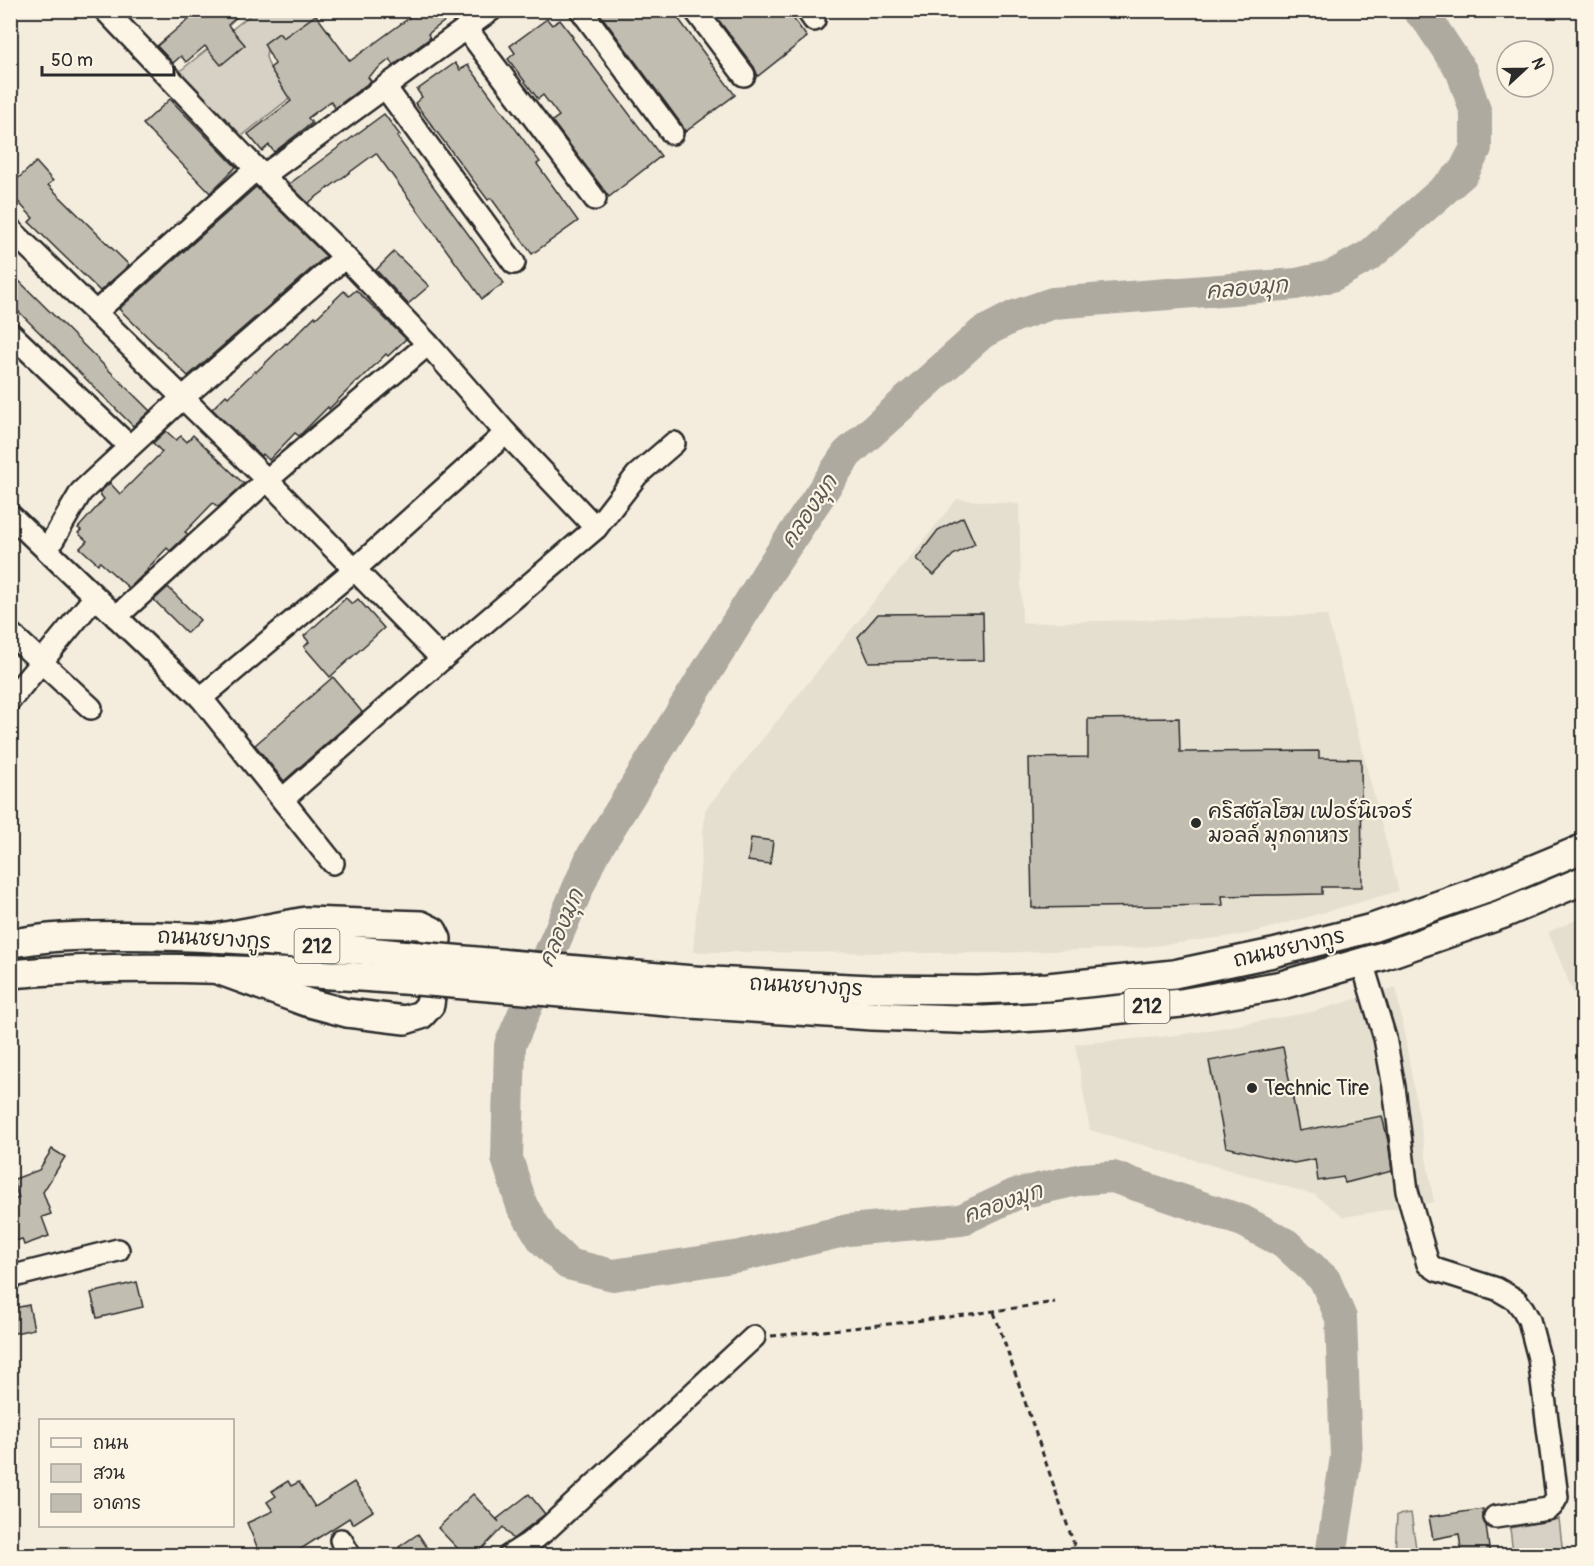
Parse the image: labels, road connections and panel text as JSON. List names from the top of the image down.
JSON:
{
  "streets": {
    "main road": ["ถนนชยางกูร", "212"]
  },
  "water": ["คลองมุก"],
  "places": ["คริสตัลโฮม เฟอร์นิเจอร์ มอลล์ มุกดาหาร", "Technic Tire"],
  "legend": ["ถนน", "สวน", "อาคาร"],
  "scale_bar": "50 m",
  "north": "right"
}
